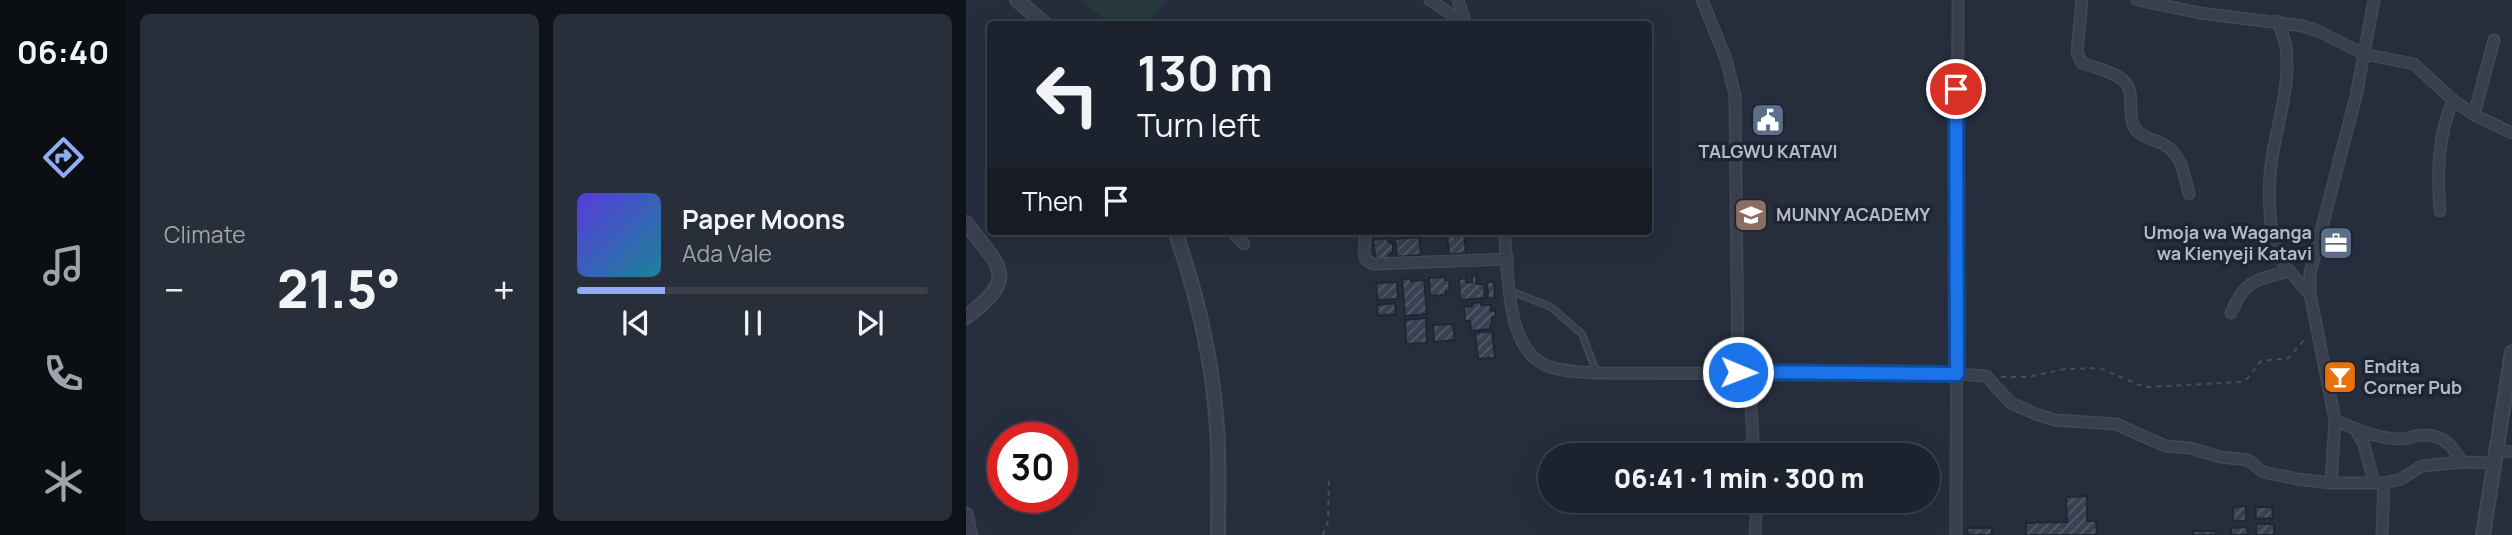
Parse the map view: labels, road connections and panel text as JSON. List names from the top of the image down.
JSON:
{
  "places": {
    "public building": ["TALGWU KATAVI"],
    "school or university": ["MUNNY ACADEMY"],
    "office": ["Umoja wa Waganga wa Kienyeji Katavi"],
    "bar": ["Endita Corner Pub"]
  },
  "page": {
    "tabs": "06:40",
    "tile": "Climate",
    "turn": ["130 m", "Turn left"],
    "then": "Then",
    "song": ["Paper Moons", "Ada Vale"],
    "heat": ["−", "21.5°", "+"],
    "limit": "30",
    "trip": "06:41 · 1 min · 300 m"
  }
}
